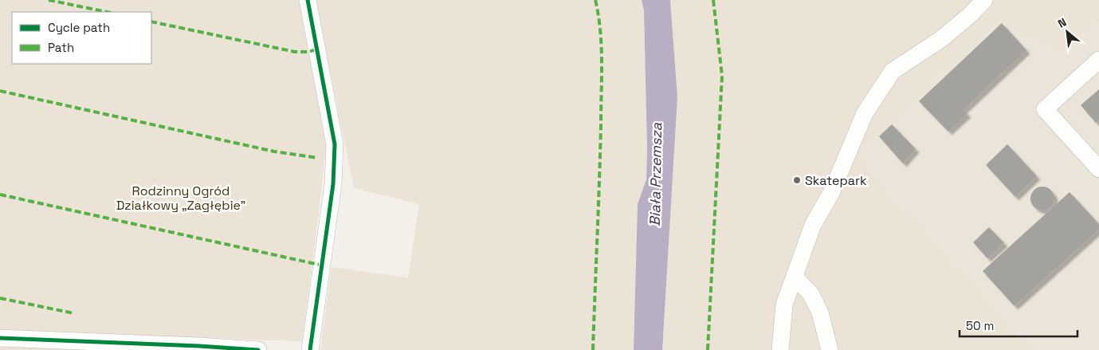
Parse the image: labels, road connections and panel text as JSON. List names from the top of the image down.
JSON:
{
  "water": ["Biała Przemsza"],
  "parks": ["Rodzinny Ogród Działkowy „Zagłębie”"],
  "places": ["Skatepark"],
  "legend": ["Cycle path", "Path"],
  "scale_bar": "50 m",
  "north": "top left"
}
